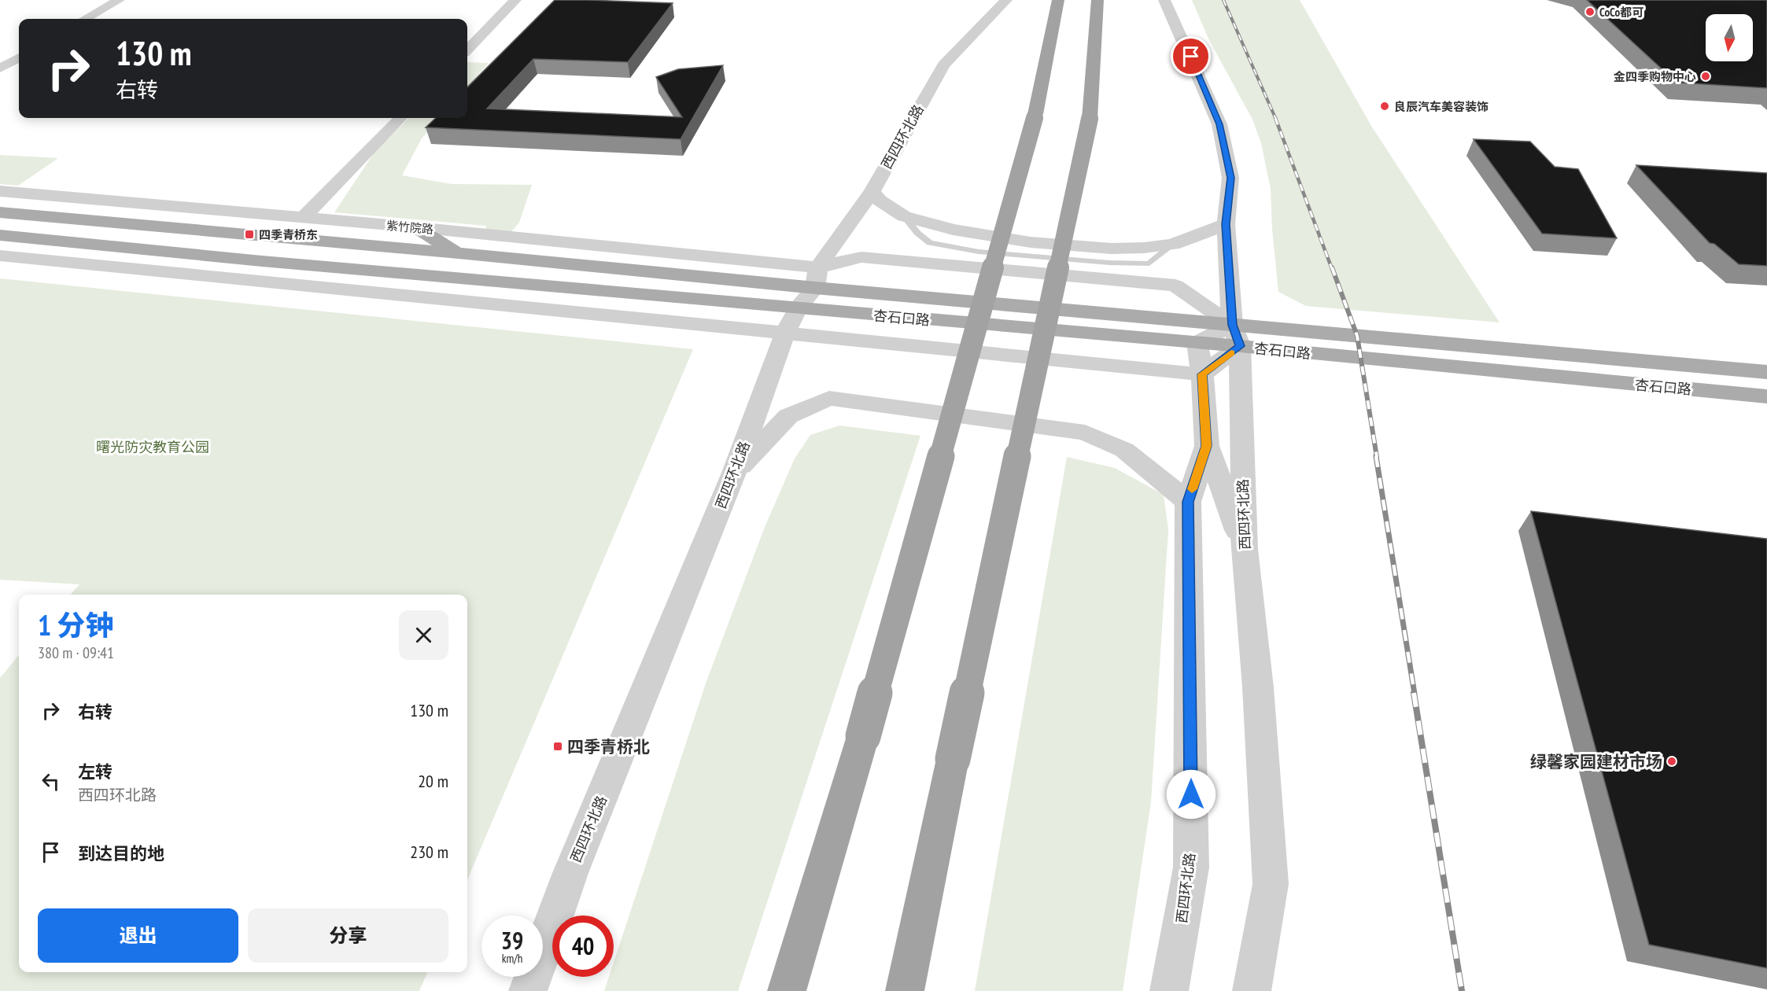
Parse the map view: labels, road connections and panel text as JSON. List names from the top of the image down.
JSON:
{
  "streets": {
    "main road": ["紫竹院路", "杏石口路"],
    "street": ["西四环北路"]
  },
  "crossings": [
    ["西四环北路", "紫竹院路"],
    ["西四环北路", "杏石口路"],
    ["紫竹院路", "杏石口路"]
  ],
  "parks": ["曙光防灾教育公园"],
  "places": {
    "other": [
      "CoCo都可",
      "金四季购物中心",
      "良辰汽车美容装饰",
      "绿馨家园建材市场"
    ],
    "transit": ["四季青桥东", "四季青桥北"]
  },
  "north": "bottom",
  "page": {
    "turn": ["130 m", "右转"],
    "heading": ["1 分钟", "380 m · 09:41"],
    "list": [
      {
        "name": "右转",
        "value": "130 m"
      },
      {
        "name": "左转",
        "note": "西四环北路",
        "value": "20 m"
      },
      {
        "name": "到达目的地",
        "value": "230 m"
      }
    ],
    "buttons": ["退出", "分享"],
    "speed": "39 km/h",
    "limit": "40"
  }
}
